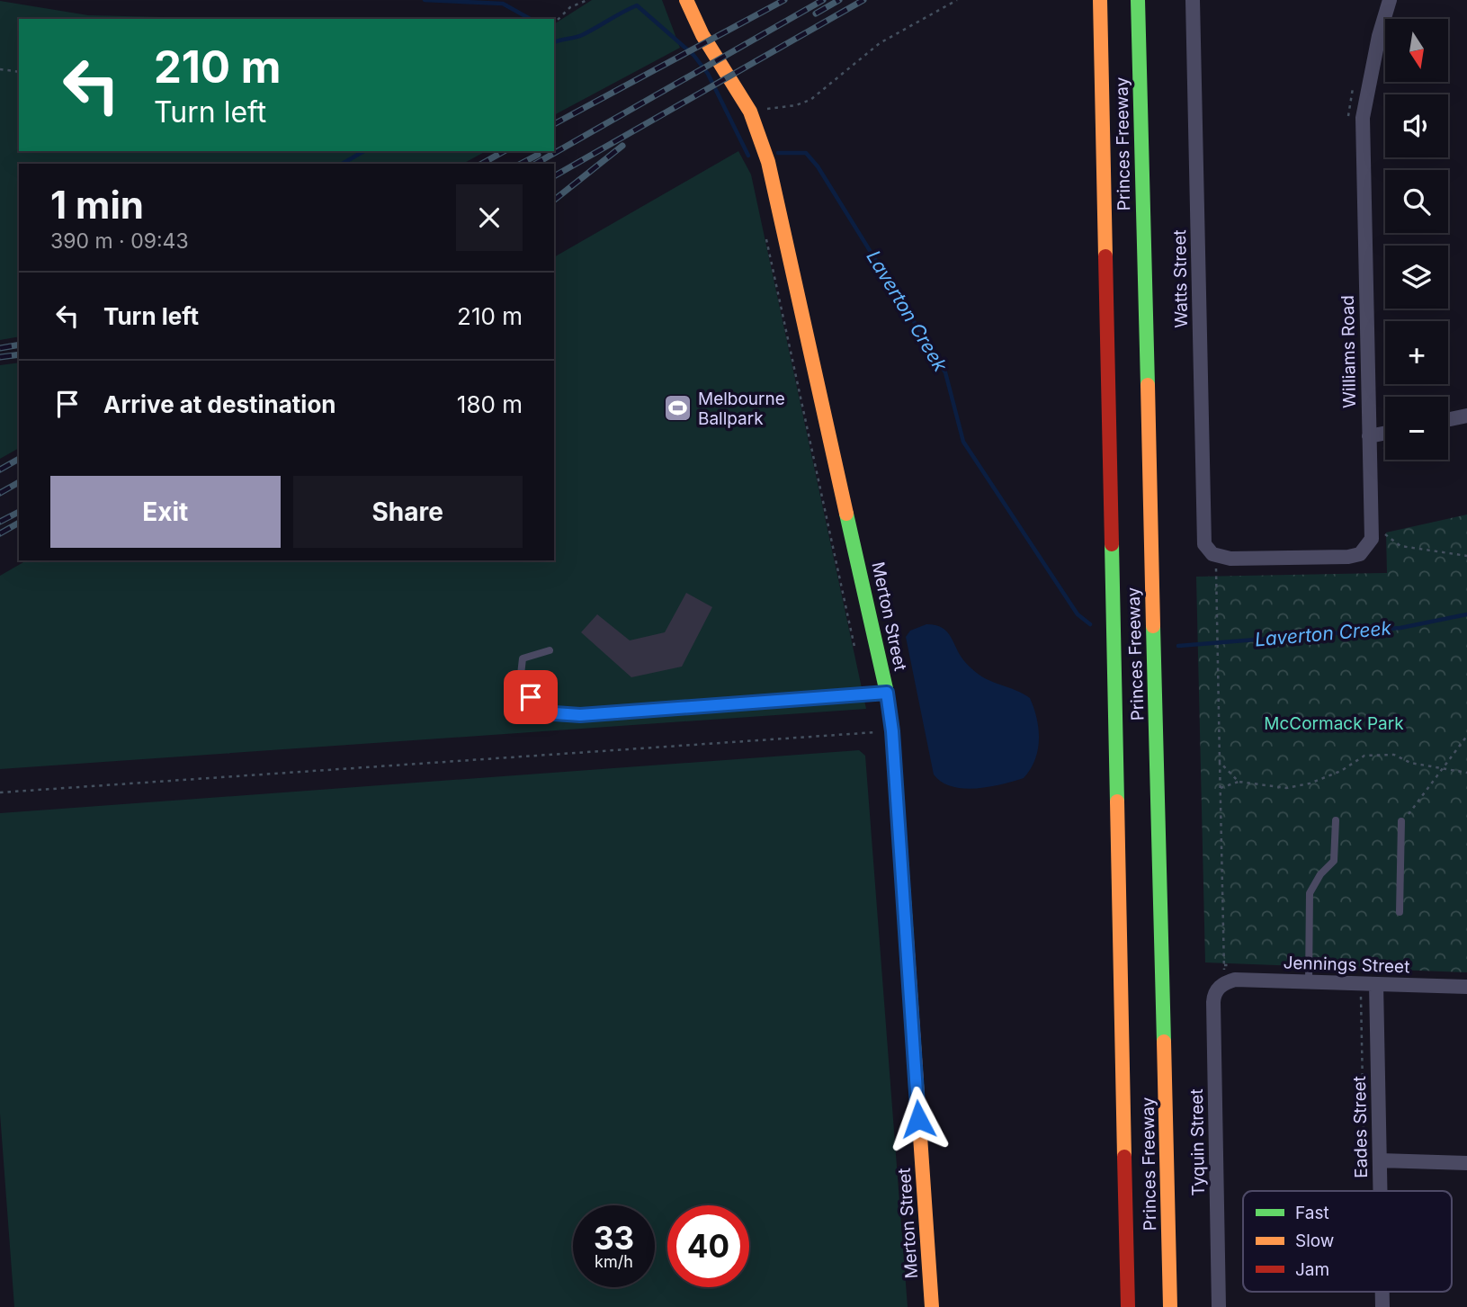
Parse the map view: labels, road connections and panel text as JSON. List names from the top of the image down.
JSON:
{
  "streets": {
    "main road": ["Princes Freeway", "Merton Street"],
    "street": [
      "Watts Street",
      "Williams Road",
      "Jennings Street",
      "Eades Street",
      "Tyquin Street"
    ]
  },
  "crossings": [
    ["Watts Street", "Williams Road"],
    ["Jennings Street", "Eades Street"],
    ["Jennings Street", "Tyquin Street"]
  ],
  "water": ["Laverton Creek"],
  "parks": ["McCormack Park"],
  "places": {
    "sports": ["Melbourne Ballpark"]
  },
  "legend": ["Fast", "Slow", "Jam"],
  "north": "bottom",
  "page": {
    "map_buttons": ["+", "−"],
    "turn": ["210 m", "Turn left"],
    "heading": ["1 min", "390 m · 09:43"],
    "list": [
      {
        "name": "Turn left",
        "value": "210 m"
      },
      {
        "name": "Arrive at destination",
        "value": "180 m"
      }
    ],
    "buttons": ["Exit", "Share"],
    "speed": "33 km/h",
    "limit": "40"
  }
}
